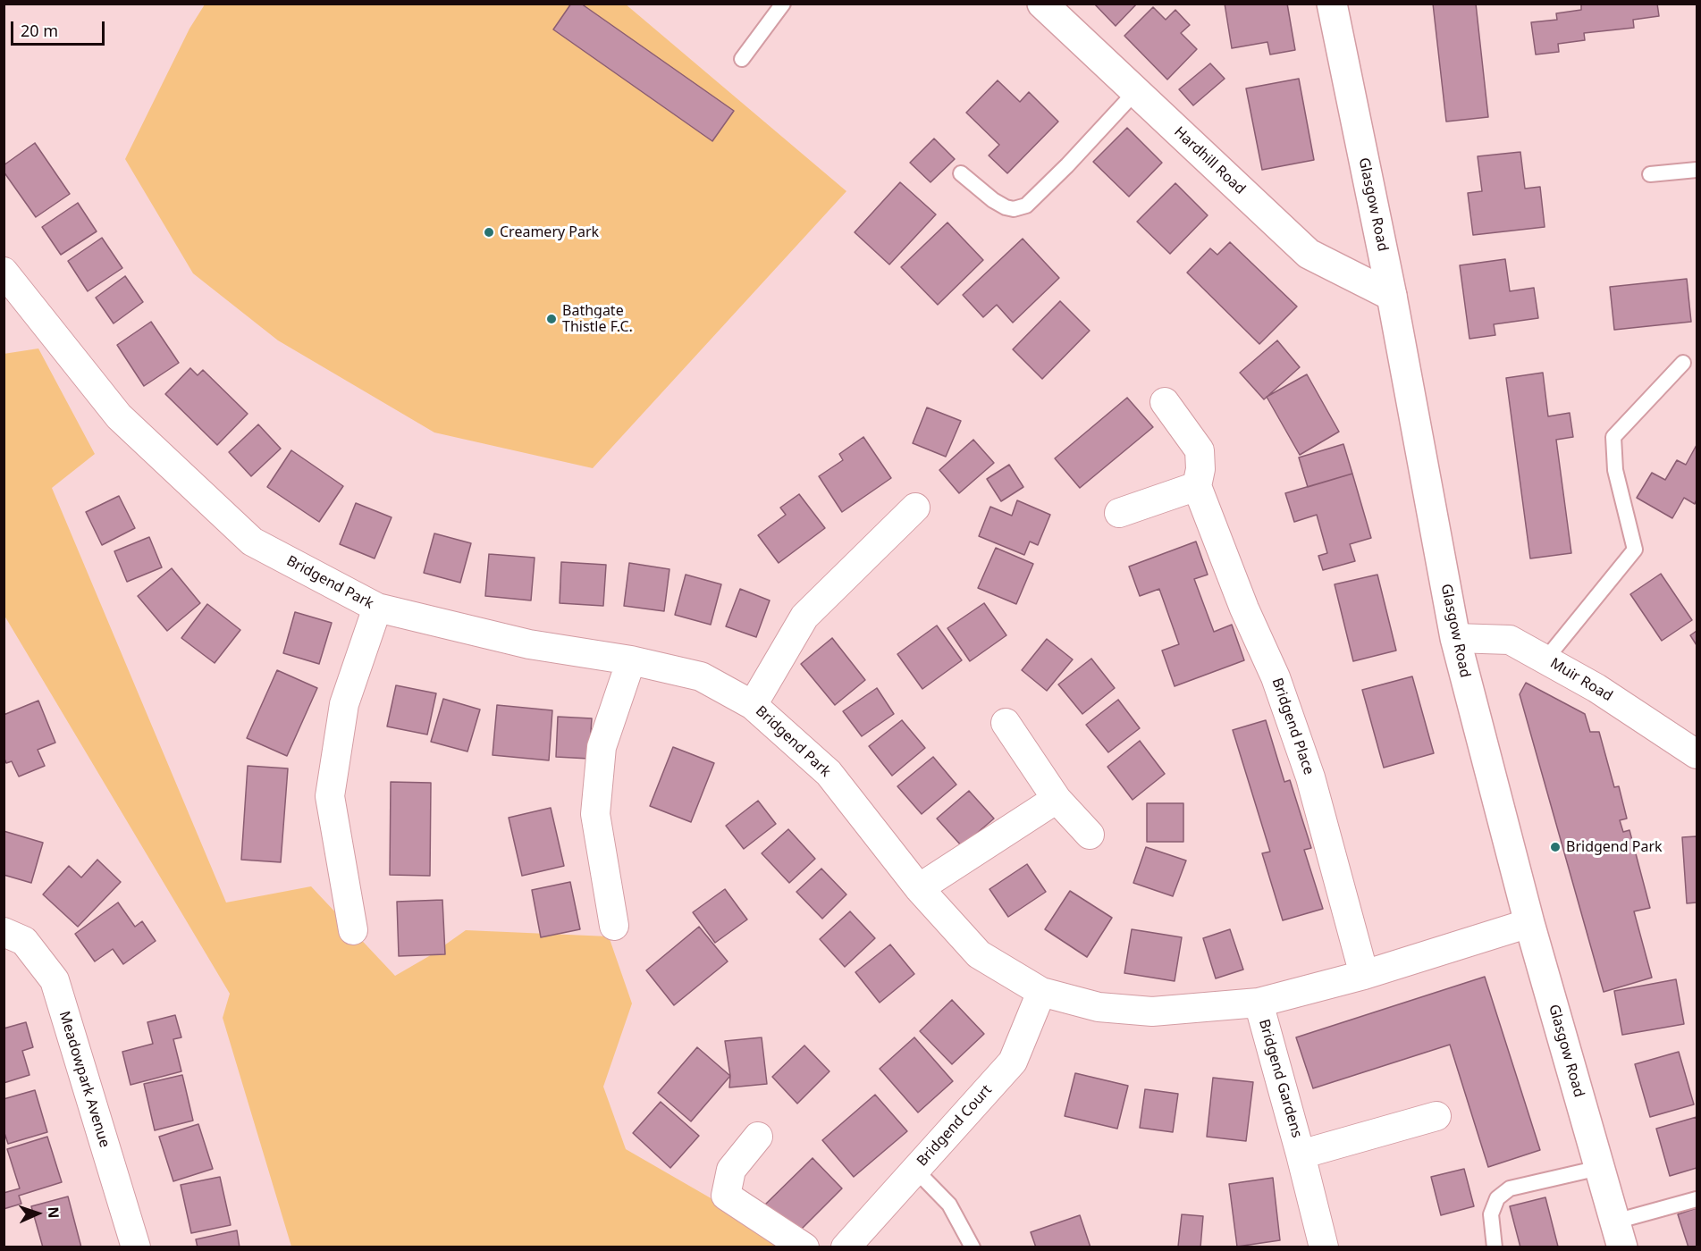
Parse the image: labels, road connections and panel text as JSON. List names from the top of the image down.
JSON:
{
  "streets": {
    "main road": ["Hardhill Road", "Glasgow Road"],
    "street": [
      "Bridgend Park",
      "Muir Road",
      "Bridgend Place",
      "Bridgend Gardens",
      "Meadowpark Avenue",
      "Bridgend Court"
    ]
  },
  "crossings": [
    ["Hardhill Road", "Glasgow Road"],
    ["Glasgow Road", "Bridgend Park"],
    ["Glasgow Road", "Muir Road"],
    ["Bridgend Park", "Bridgend Place"],
    ["Bridgend Park", "Bridgend Gardens"],
    ["Bridgend Park", "Bridgend Court"]
  ],
  "places": ["Creamery Park", "Bathgate Thistle F.C.", "Bridgend Park"],
  "scale_bar": "20 m",
  "north": "right"
}
